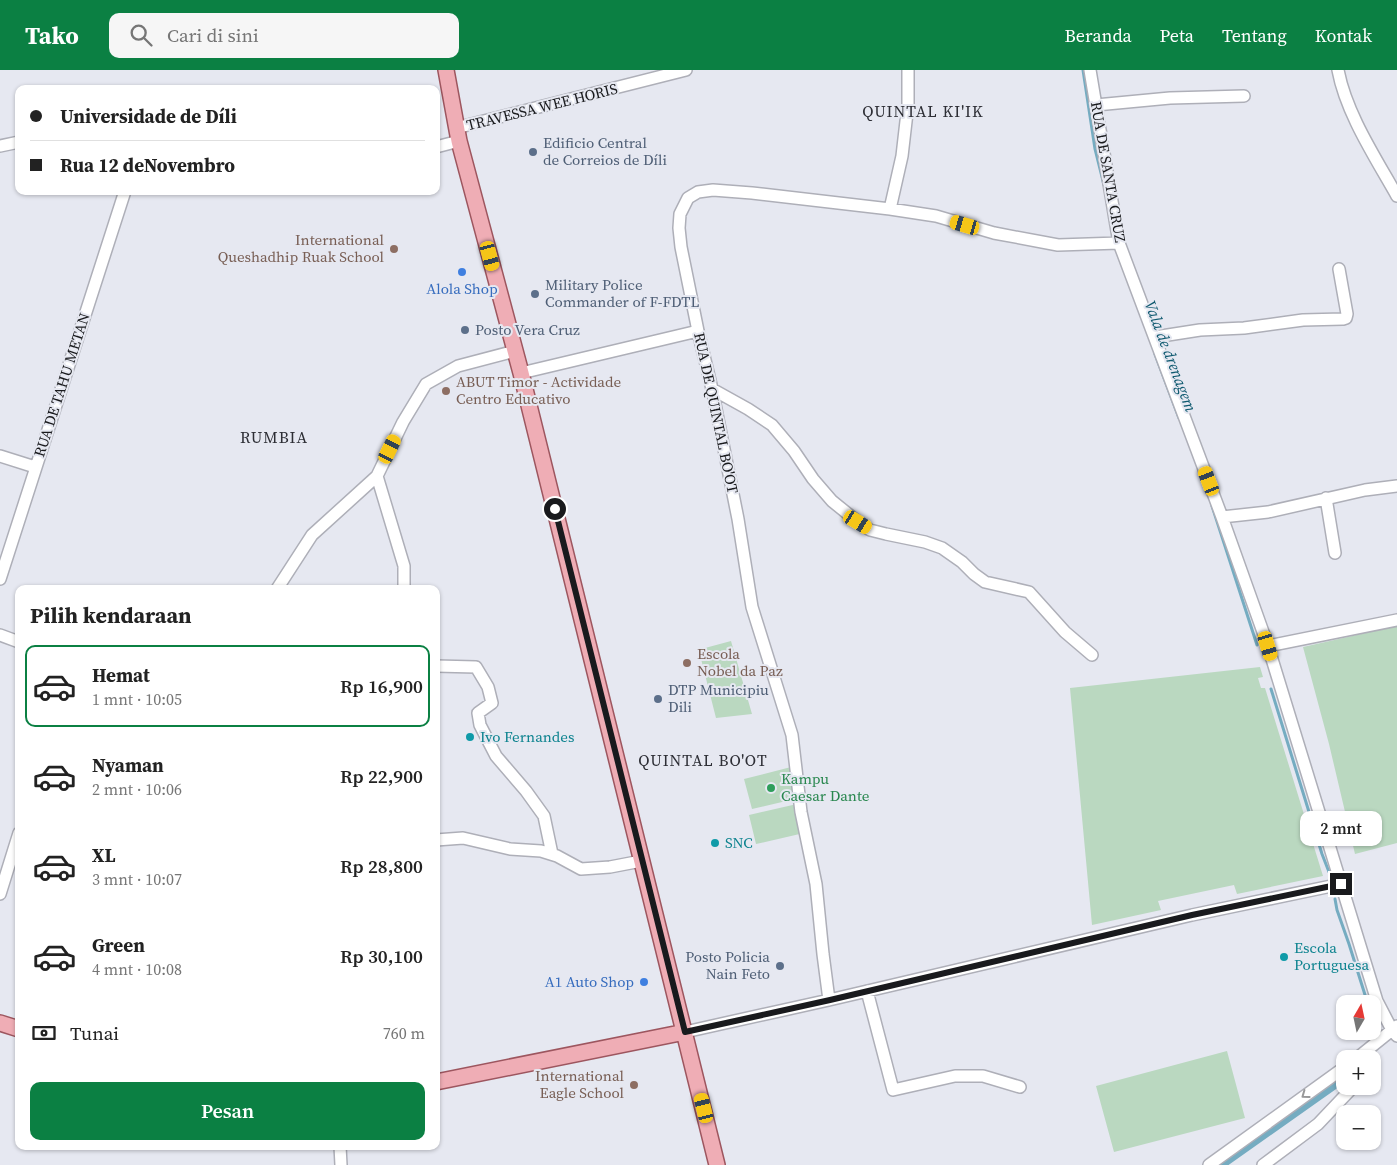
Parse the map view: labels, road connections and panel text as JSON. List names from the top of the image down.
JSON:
{
  "streets": {
    "street": [
      "TRAVESSA WEE HORIS",
      "RUA DE SANTA CRUZ",
      "RUA DE TAHU METAN",
      "RUA DE QUINTAL BO'OT"
    ]
  },
  "crossings": [
    ["RUA DE SANTA CRUZ", "RUA DE QUINTAL BO'OT"]
  ],
  "districts": ["QUINTAL KI'IK", "RUMBIA", "QUINTAL BO'OT"],
  "water": ["Vala de drenagem"],
  "places": [
    "Edificio Central de Correios de Díli",
    "International Queshadhip Ruak School",
    "Alola Shop",
    "Military Police Commander of F-FDTL",
    "Posto Vera Cruz",
    "ABUT Timor - Actividade Centro Educativo",
    "Escola Nobel da Paz",
    "DTP Municipiu Dili",
    "Ivo Fernandes",
    "Kampu Caesar Dante",
    "SNC",
    "Escola Portuguesa",
    "Posto Policia Nain Feto",
    "A1 Auto Shop",
    "International Eagle School"
  ],
  "north": "top",
  "page": {
    "header": "Tako",
    "search": "Cari di sini",
    "nav": [
      "Beranda",
      "Peta",
      "Tentang",
      "Kontak"
    ],
    "banner": ["Universidade de Díli", "Rua 12 deNovembro"],
    "heading": "Pilih kendaraan",
    "list": [
      {
        "name": "Hemat",
        "note": "1 mnt · 10:05",
        "value": "Rp 16,900"
      },
      {
        "name": "Nyaman",
        "note": "2 mnt · 10:06",
        "value": "Rp 22,900"
      },
      {
        "name": "XL",
        "note": "3 mnt · 10:07",
        "value": "Rp 28,800"
      },
      {
        "name": "Green",
        "note": "4 mnt · 10:08",
        "value": "Rp 30,100"
      }
    ],
    "bubble": "2 mnt",
    "map_buttons": ["+", "−"],
    "pay": ["Tunai", "760 m"],
    "buttons": "Pesan"
  }
}
